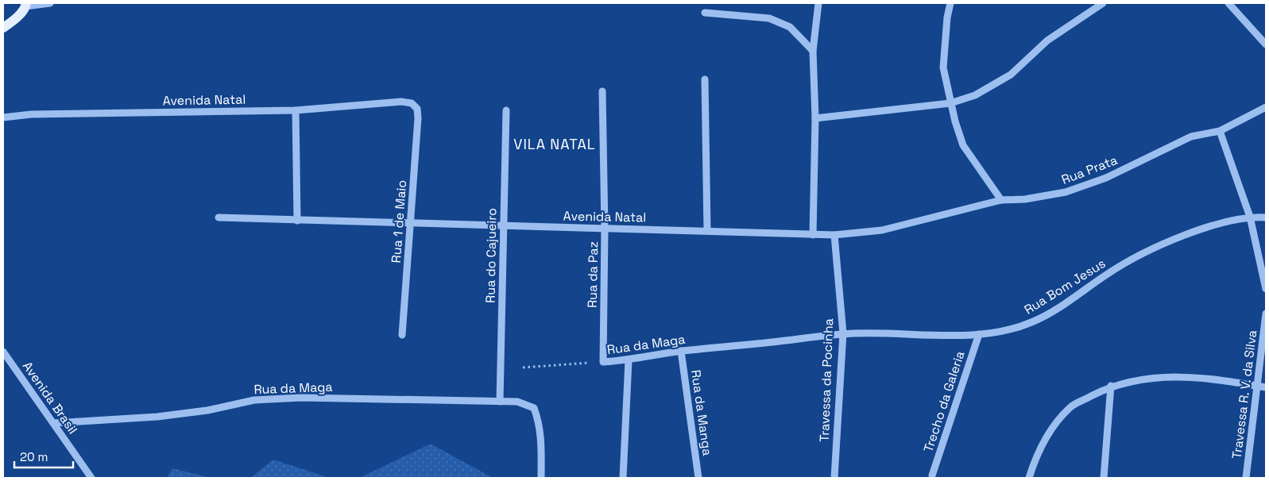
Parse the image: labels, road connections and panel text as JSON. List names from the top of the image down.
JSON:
{
  "streets": {
    "street": [
      "Avenida Natal",
      "Rua Prata",
      "Rua 1 de Maio",
      "Rua do Cajueiro",
      "Rua da Paz",
      "Rua Bom Jesus",
      "Rua da Maga",
      "Travessa da Pocinha",
      "Travessa R. V. da Silva",
      "Avenida Brasil",
      "Trecho da Galeria",
      "Rua da Manga"
    ]
  },
  "crossings": [
    ["Avenida Natal", "Rua Prata"],
    ["Avenida Natal", "Rua 1 de Maio"],
    ["Avenida Natal", "Rua do Cajueiro"],
    ["Avenida Natal", "Rua da Paz"],
    ["Avenida Natal", "Travessa da Pocinha"],
    ["Rua do Cajueiro", "Rua da Maga"],
    ["Rua da Paz", "Rua da Maga"],
    ["Rua Bom Jesus", "Rua da Maga"],
    ["Rua Bom Jesus", "Travessa da Pocinha"],
    ["Rua Bom Jesus", "Trecho da Galeria"],
    ["Rua da Maga", "Avenida Brasil"],
    ["Rua da Maga", "Rua da Manga"]
  ],
  "districts": ["VILA NATAL"],
  "scale_bar": "20 m"
}
